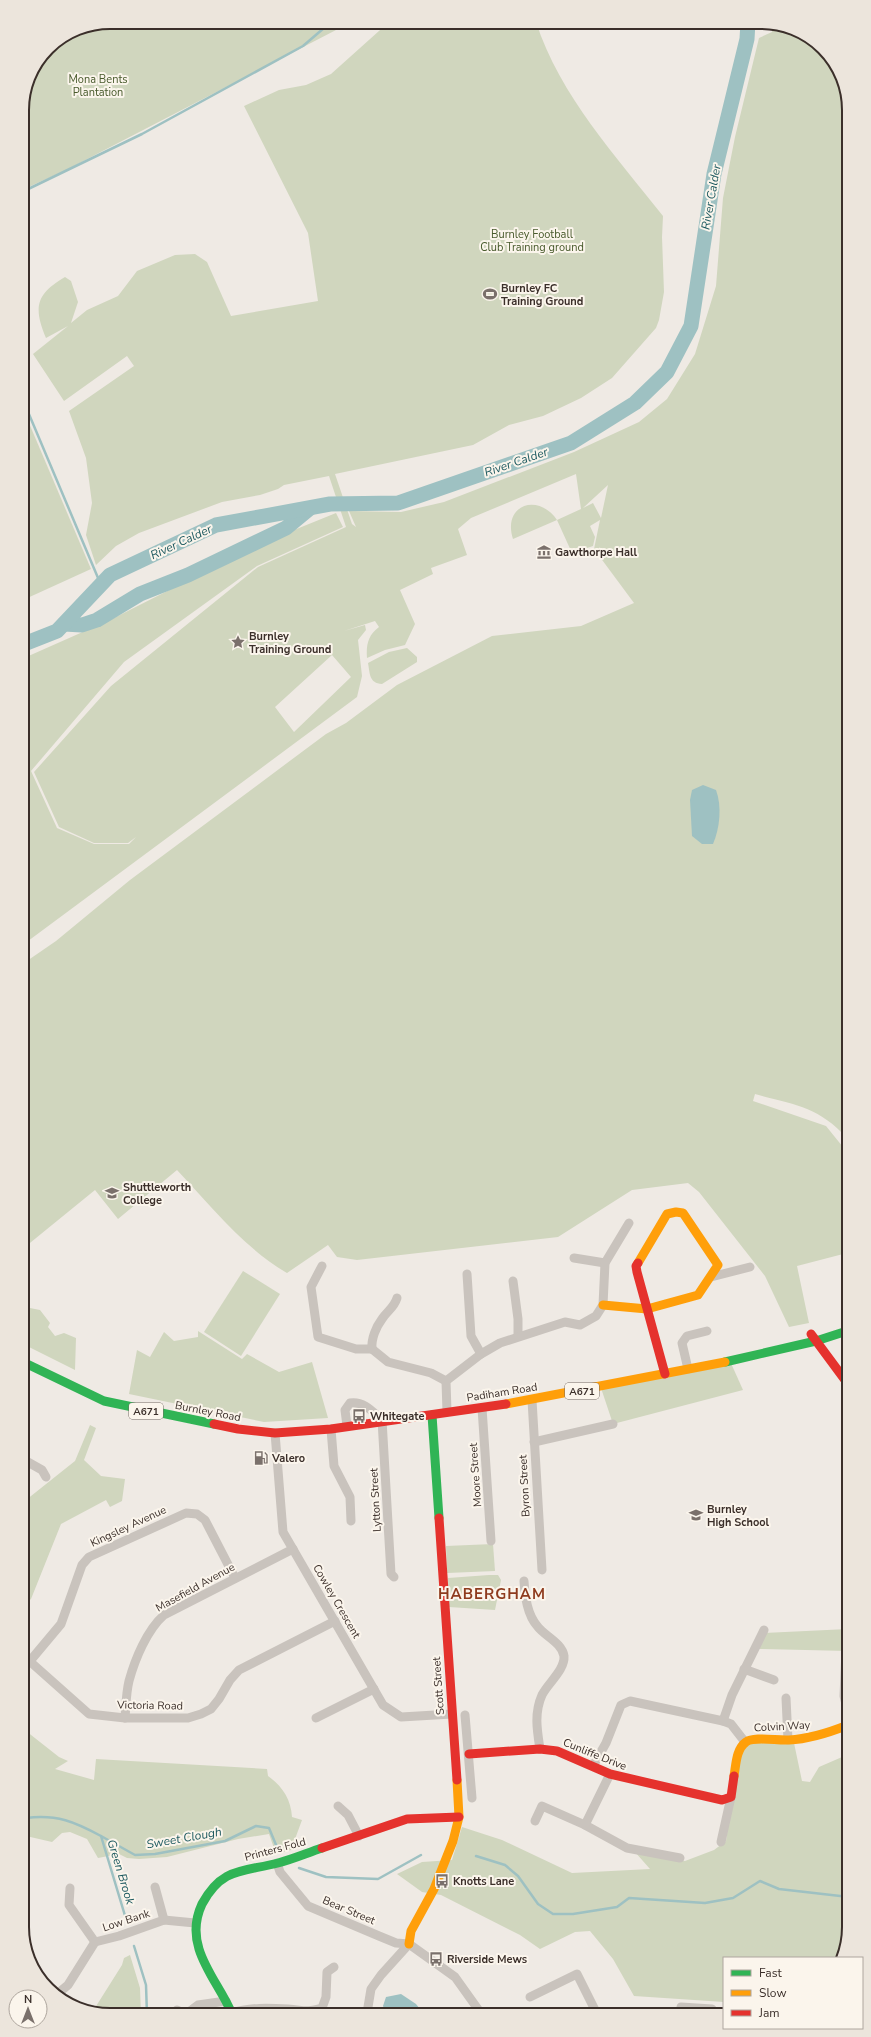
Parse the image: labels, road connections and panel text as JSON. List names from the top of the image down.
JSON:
{
  "streets": {
    "street": [
      "A671",
      "Padiham Road",
      "Burnley Road",
      "Moore Street",
      "Byron Street",
      "Lytton Street",
      "Kingsley Avenue",
      "Masefield Avenue",
      "Cowley Crescent",
      "Scott Street",
      "Victoria Road",
      "Colvin Way",
      "Cunliffe Drive",
      "Printers Fold",
      "Bear Street",
      "Low Bank"
    ]
  },
  "crossings": [
    ["Padiham Road", "Burnley Road"],
    ["Padiham Road", "Moore Street"],
    ["Padiham Road", "Byron Street"],
    ["Padiham Road", "Lytton Street"],
    ["Padiham Road", "Cowley Crescent"],
    ["Padiham Road", "Scott Street"],
    ["Burnley Road", "Cowley Crescent"],
    ["Kingsley Avenue", "Masefield Avenue"],
    ["Masefield Avenue", "Cowley Crescent"],
    ["Masefield Avenue", "Victoria Road"],
    ["Cowley Crescent", "Scott Street"],
    ["Cowley Crescent", "Victoria Road"],
    ["Scott Street", "Printers Fold"],
    ["Scott Street", "Bear Street"],
    ["Colvin Way", "Cunliffe Drive"],
    ["Printers Fold", "Bear Street"],
    ["Printers Fold", "Low Bank"]
  ],
  "districts": ["HABERGHAM"],
  "water": ["River Calder", "Sweet Clough", "Green Brook"],
  "parks": ["Mona Bents Plantation", "Burnley Football Club Training ground"],
  "places": {
    "sports": ["Burnley FC Training Ground"],
    "museum": ["Gawthorpe Hall"],
    "place": ["Burnley Training Ground"],
    "school or university": ["Shuttleworth College", "Burnley High School"],
    "bus stop": ["Whitegate", "Knotts Lane", "Riverside Mews"],
    "fuel station": ["Valero"]
  },
  "legend": ["Fast", "Slow", "Jam"],
  "north": "top"
}
